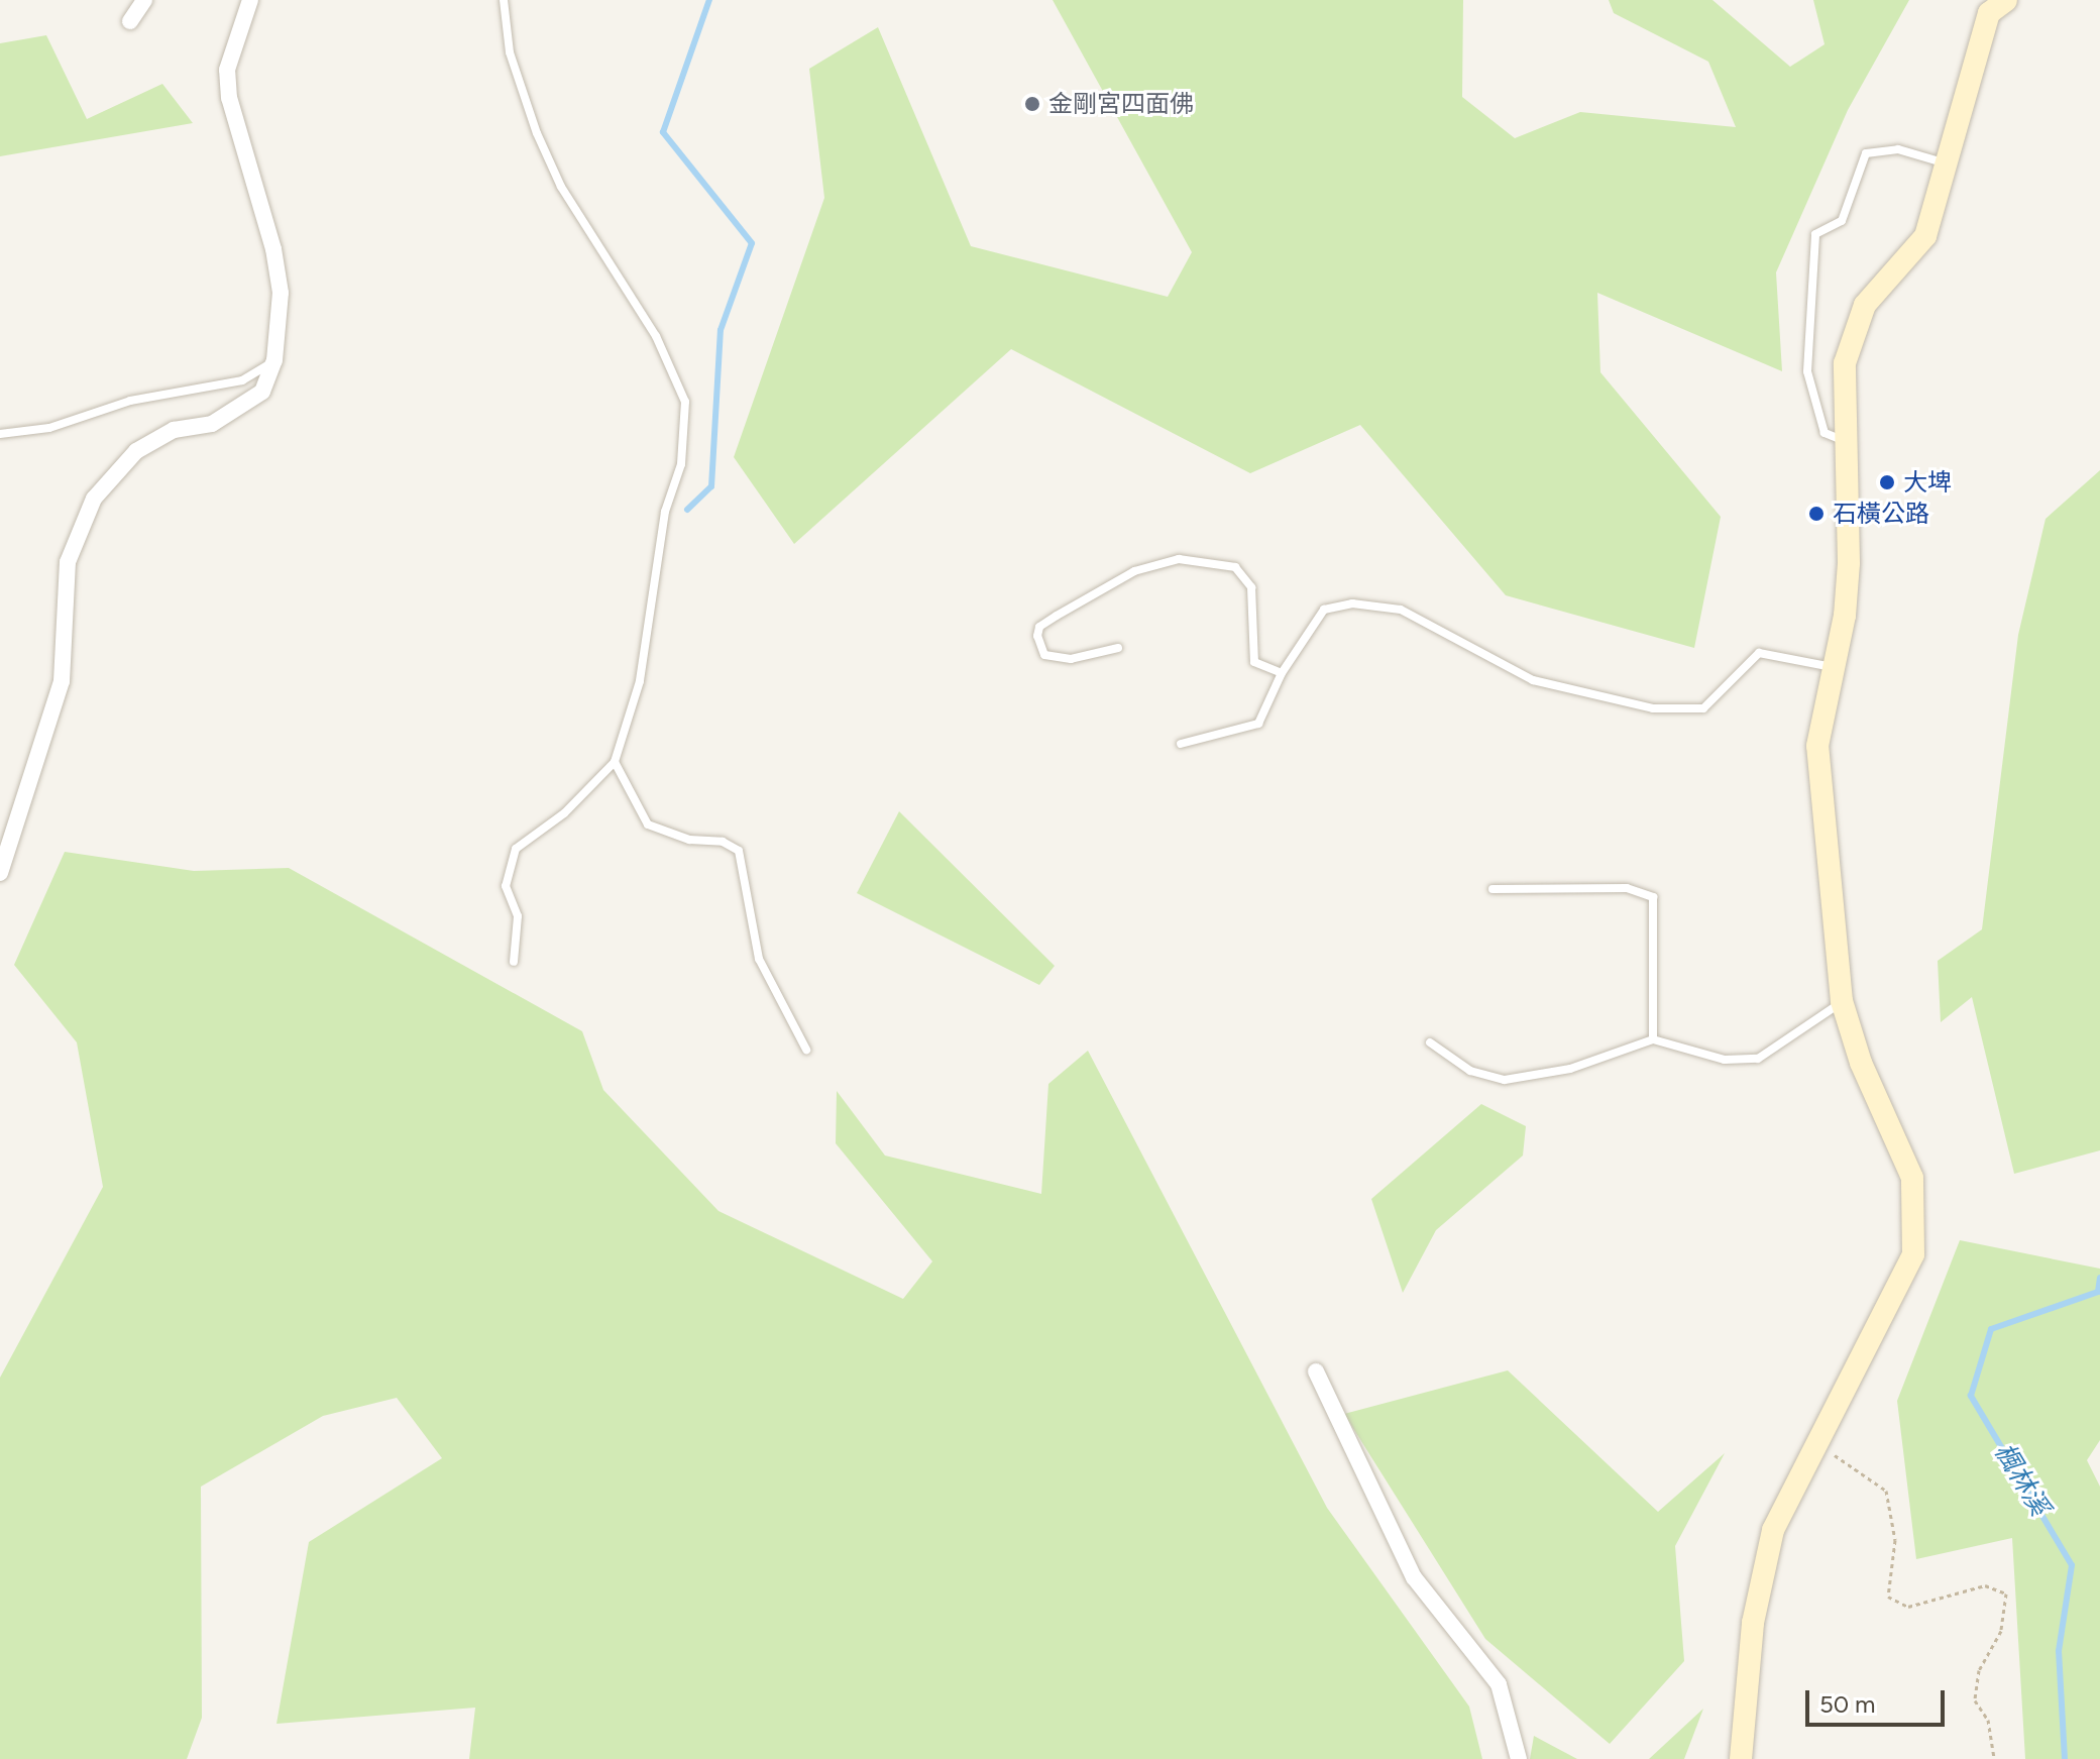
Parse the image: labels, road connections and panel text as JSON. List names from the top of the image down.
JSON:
{
  "water": ["楓林溪"],
  "places": ["金剛宮四面佛", "大埤", "石橫公路"],
  "scale_bar": "50 m"
}
